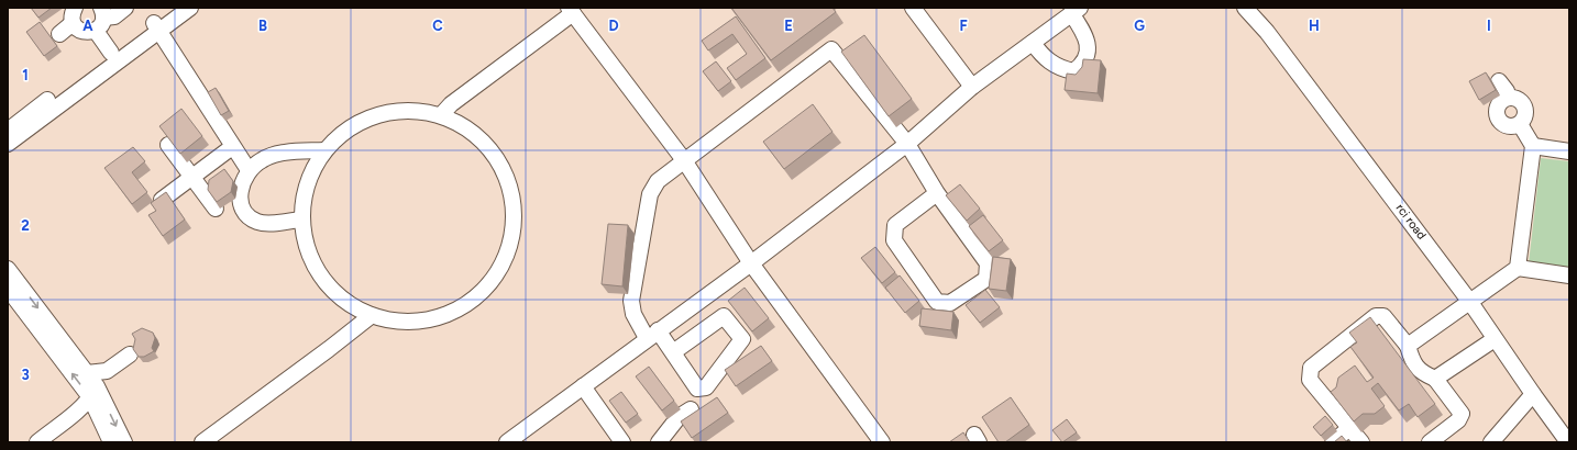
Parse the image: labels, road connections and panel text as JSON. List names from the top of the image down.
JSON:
{
  "streets": {
    "lane": ["rci road"]
  },
  "grid": {
    "columns": [
      "A",
      "B",
      "C",
      "D",
      "E",
      "F",
      "G",
      "H",
      "I"
    ],
    "rows": ["1", "2", "3"]
  }
}
